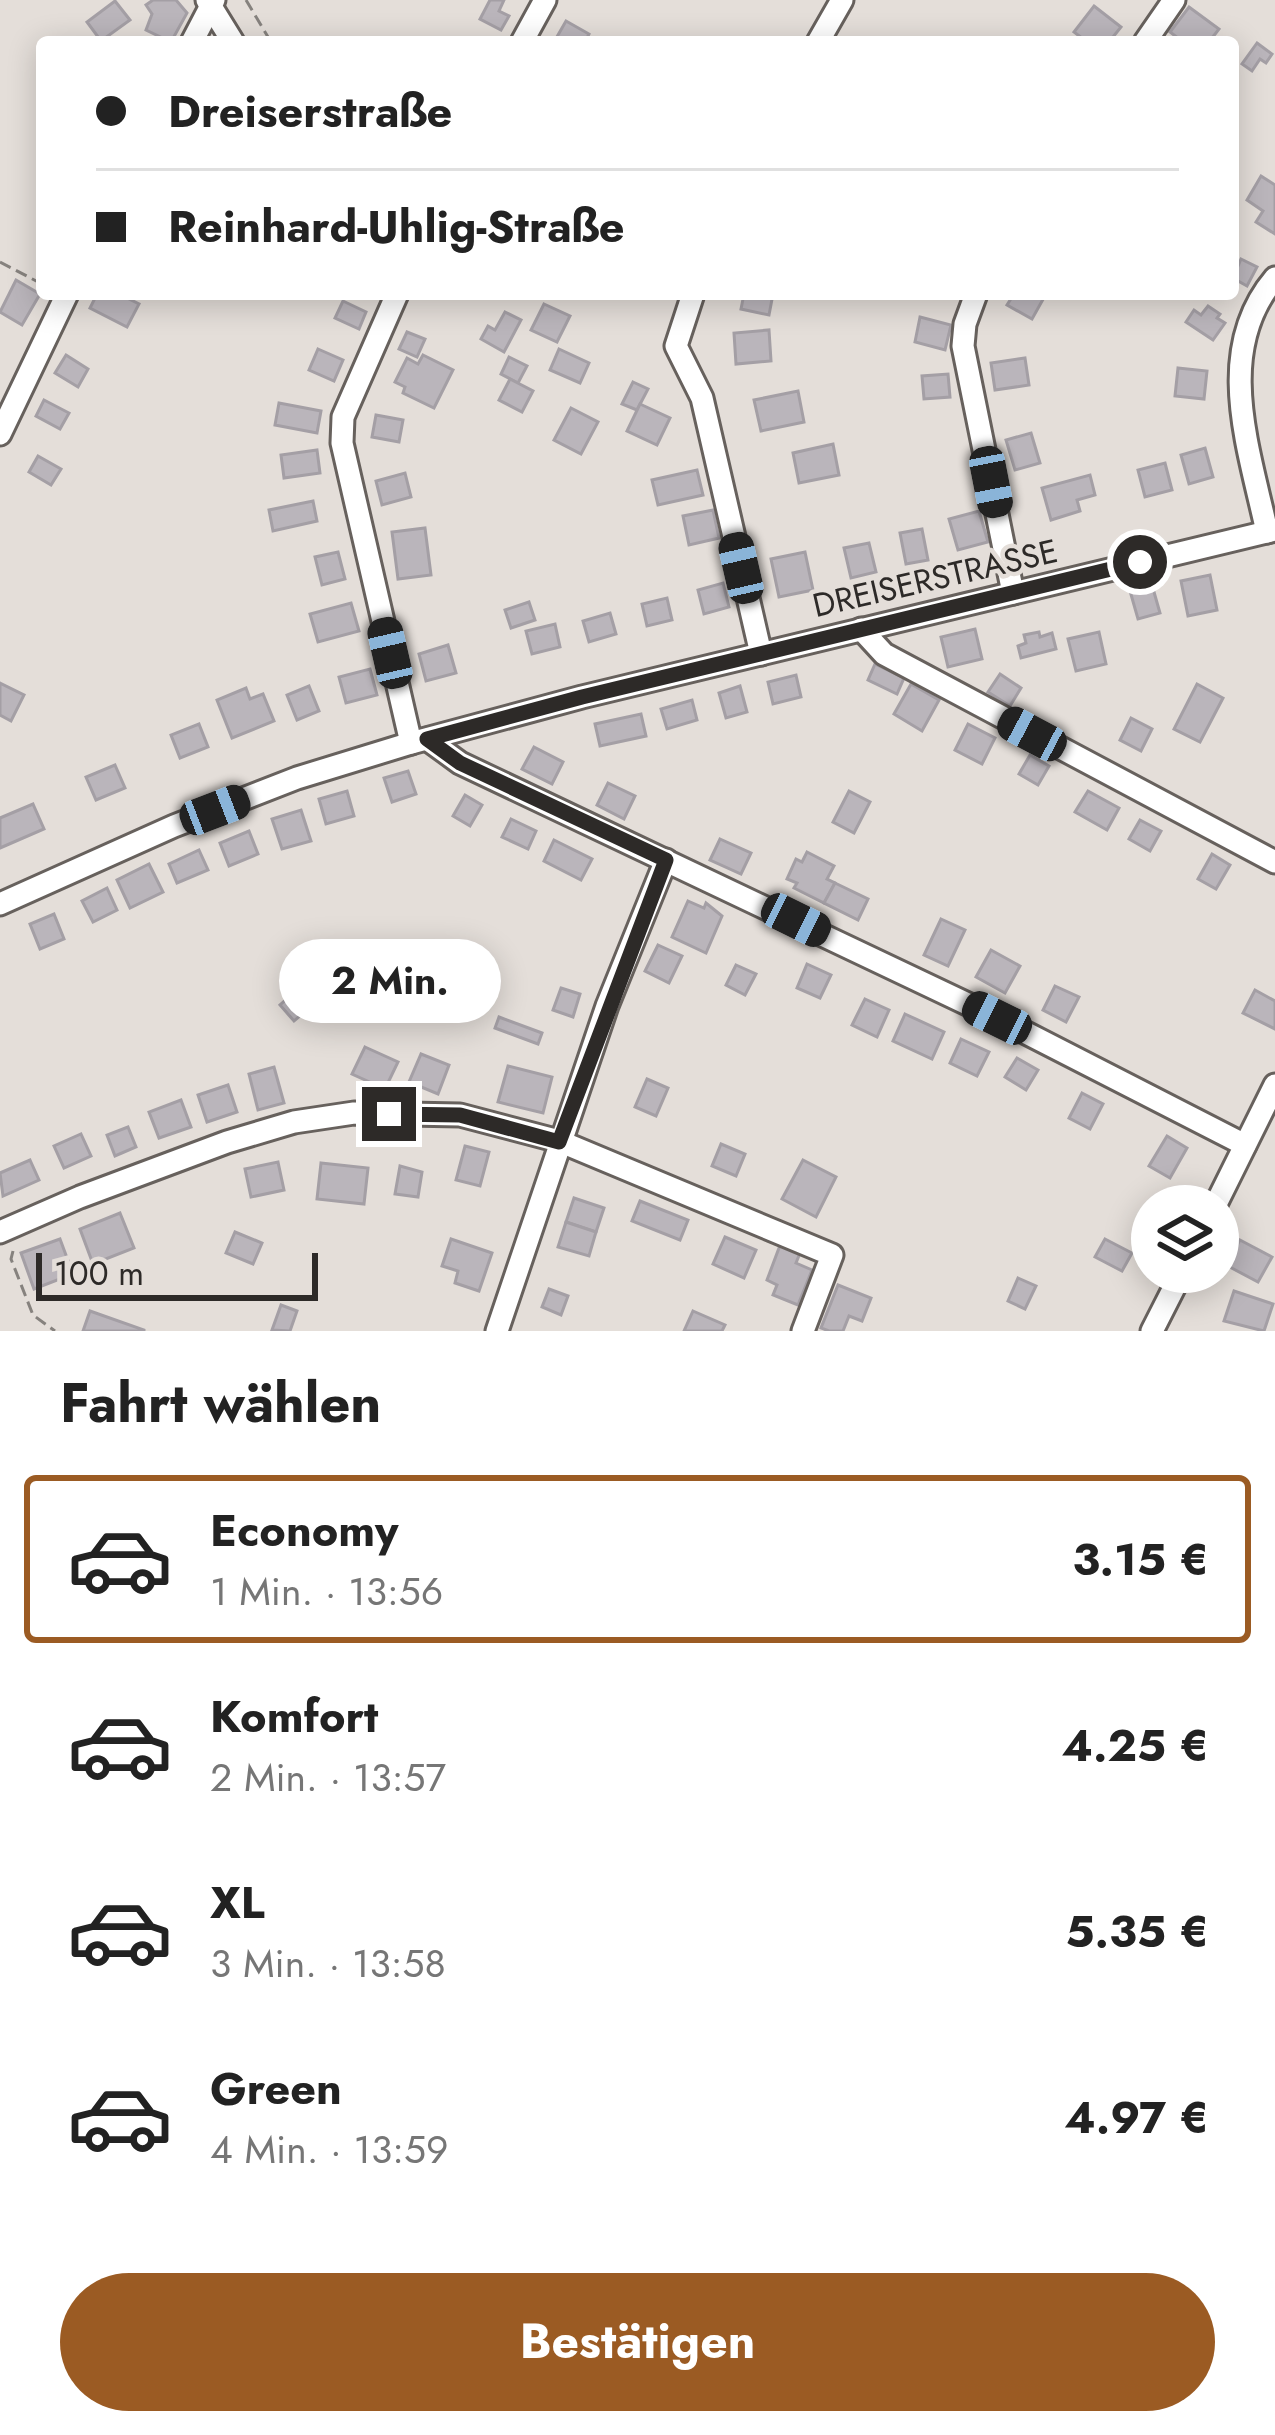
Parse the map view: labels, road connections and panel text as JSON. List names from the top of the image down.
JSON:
{
  "streets": {
    "street": ["DREISERSTRASSE"]
  },
  "scale_bar": "100 m",
  "page": {
    "banner": ["Dreiserstraße", "Reinhard-Uhlig-Straße"],
    "bubble": "2 Min.",
    "scale": "100 m",
    "heading": "Fahrt wählen",
    "list": [
      {
        "name": "Economy",
        "note": "1 Min. · 13:56",
        "value": "3.15 €"
      },
      {
        "name": "Komfort",
        "note": "2 Min. · 13:57",
        "value": "4.25 €"
      },
      {
        "name": "XL",
        "note": "3 Min. · 13:58",
        "value": "5.35 €"
      },
      {
        "name": "Green",
        "note": "4 Min. · 13:59",
        "value": "4.97 €"
      }
    ],
    "buttons": "Bestätigen"
  }
}
